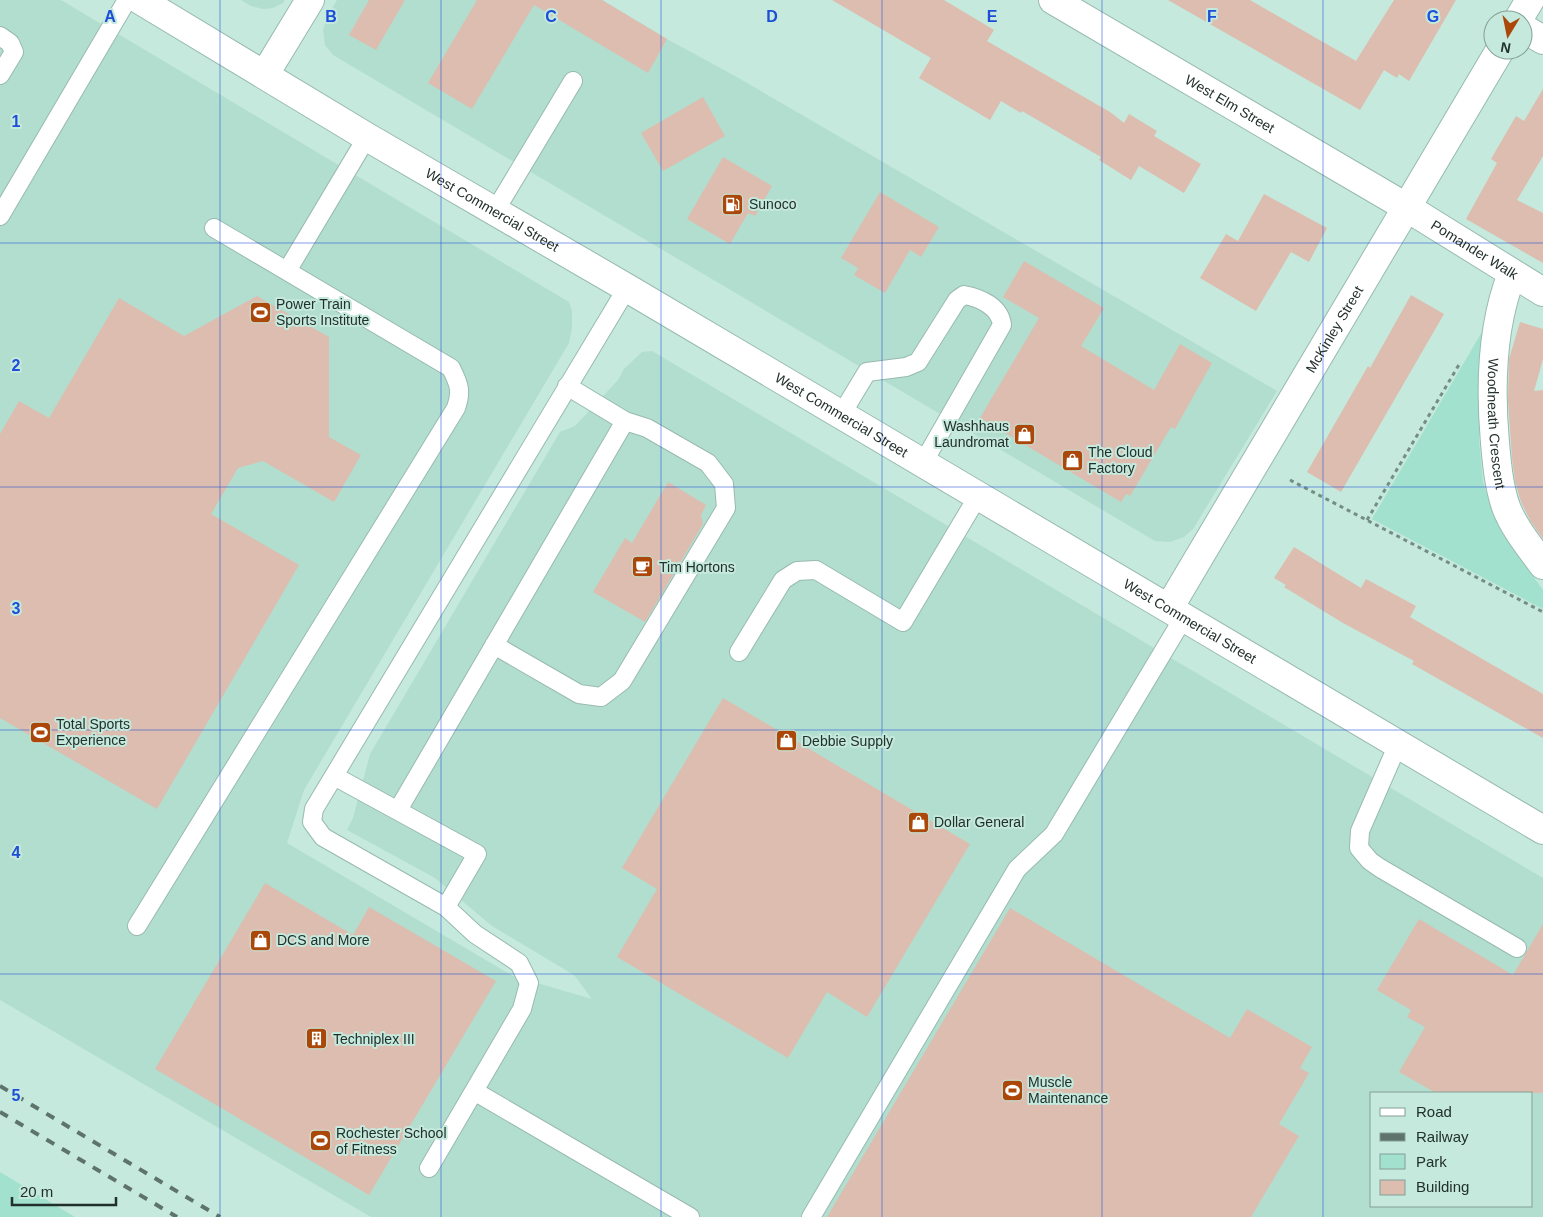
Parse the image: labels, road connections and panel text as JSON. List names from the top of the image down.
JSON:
{
  "streets": {
    "street": [
      "West Elm Street",
      "West Commercial Street",
      "Pomander Walk",
      "McKinley Street",
      "Woodneath Crescent"
    ]
  },
  "crossings": [
    ["West Elm Street", "Pomander Walk"],
    ["West Elm Street", "McKinley Street"],
    ["West Commercial Street", "McKinley Street"],
    ["Pomander Walk", "McKinley Street"],
    ["Pomander Walk", "Woodneath Crescent"]
  ],
  "places": {
    "fuel station": ["Sunoco"],
    "sports": [
      "Power Train Sports Institute",
      "Total Sports Experience",
      "Muscle Maintenance",
      "Rochester School of Fitness"
    ],
    "shop": [
      "Washhaus Laundromat",
      "The Cloud Factory",
      "Debbie Supply",
      "Dollar General",
      "DCS and More"
    ],
    "cafe": ["Tim Hortons"],
    "building": ["Techniplex III"]
  },
  "legend": [
    "Road",
    "Railway",
    "Park",
    "Building"
  ],
  "scale_bar": "20 m",
  "north": "bottom",
  "grid": {
    "columns": [
      "A",
      "B",
      "C",
      "D",
      "E",
      "F",
      "G"
    ],
    "rows": [
      "1",
      "2",
      "3",
      "4",
      "5"
    ]
  }
}
